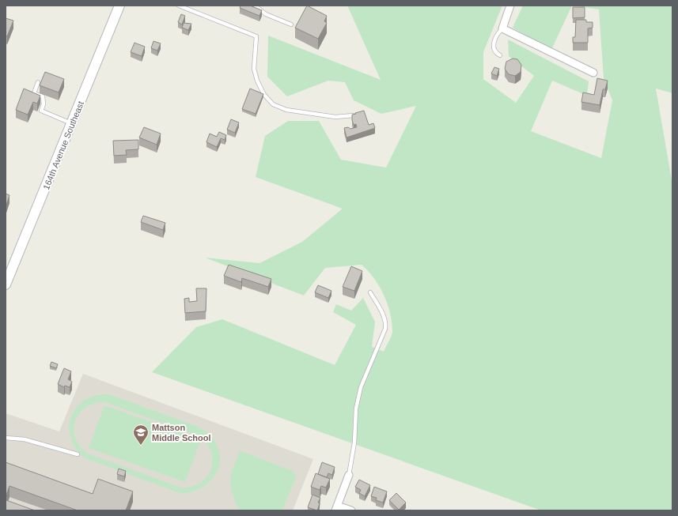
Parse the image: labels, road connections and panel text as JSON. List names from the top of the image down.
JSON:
{
  "streets": {
    "street": ["164th Avenue Southeast"]
  },
  "places": {
    "school or university": ["Mattson Middle School"]
  }
}
